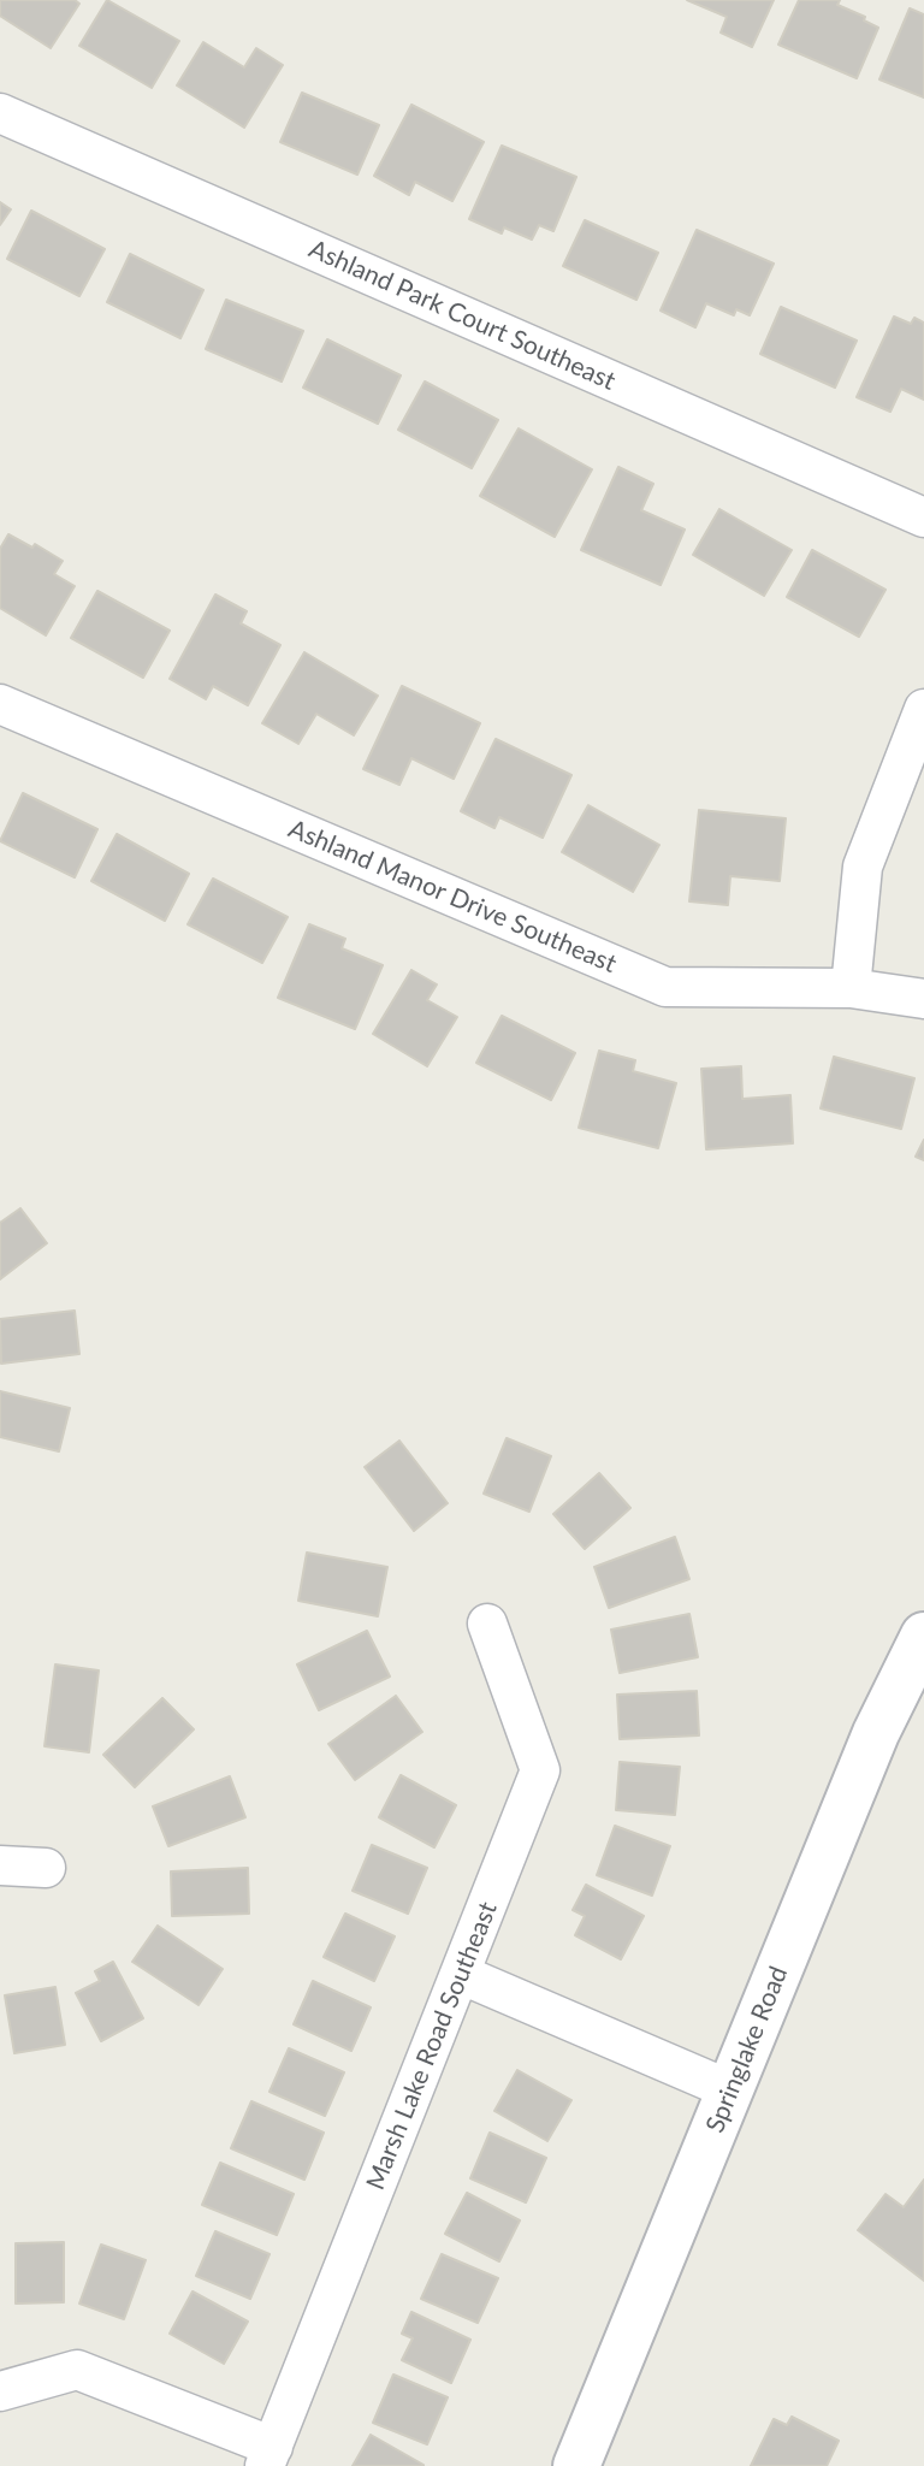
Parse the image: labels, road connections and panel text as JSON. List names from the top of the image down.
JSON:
{
  "streets": {
    "street": [
      "Ashland Park Court Southeast",
      "Ashland Manor Drive Southeast",
      "Marsh Lake Road Southeast",
      "Springlake Road"
    ]
  }
}
